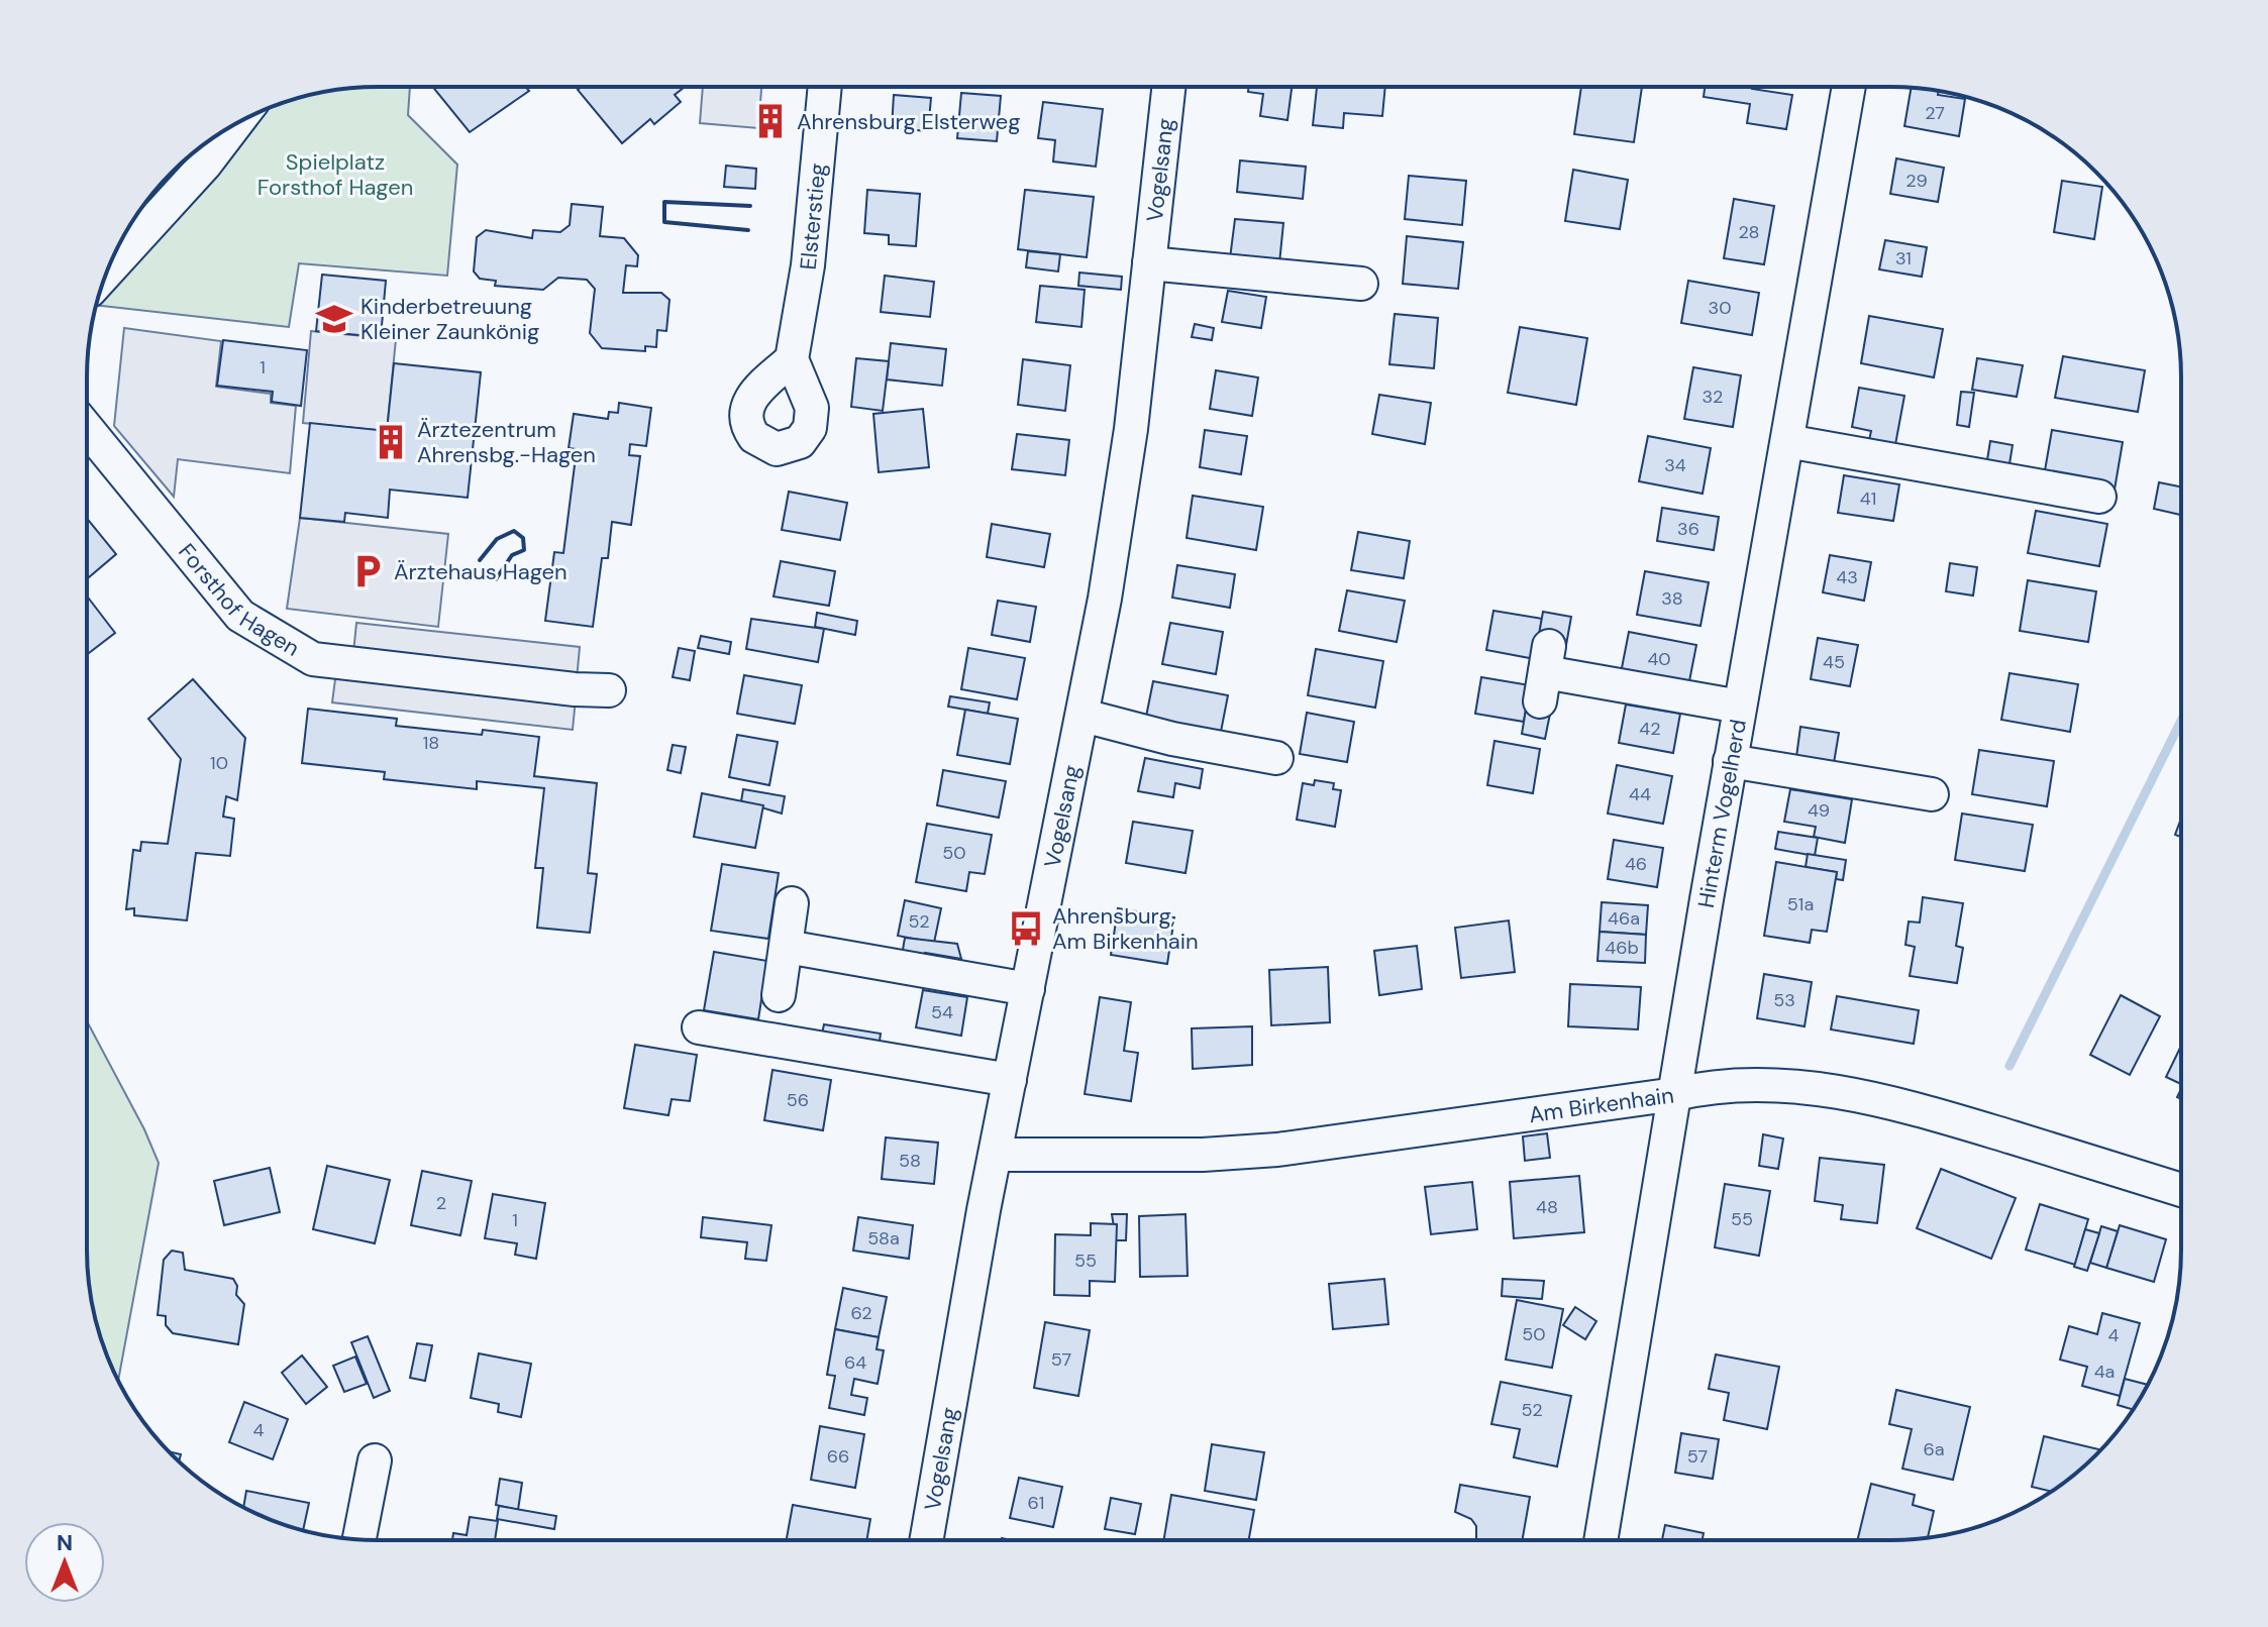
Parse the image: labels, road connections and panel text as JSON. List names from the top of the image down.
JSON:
{
  "streets": {
    "street": [
      "Vogelsang",
      "Elsterstieg",
      "Forsthof Hagen",
      "Hinterm Vogelherd",
      "Am Birkenhain"
    ]
  },
  "crossings": [
    ["Vogelsang", "Am Birkenhain"],
    ["Hinterm Vogelherd", "Am Birkenhain"]
  ],
  "parks": ["Spielplatz Forsthof Hagen"],
  "places": {
    "building": ["Ahrensburg Elsterweg", "Ärztezentrum Ahrensbg.-Hagen"],
    "school or university": ["Kinderbetreuung Kleiner Zaunkönig"],
    "parking": ["Ärztehaus Hagen"],
    "bus stop": ["Ahrensburg, Am Birkenhain"]
  },
  "house_numbers": [
    "27",
    "29",
    "28",
    "31",
    "30",
    "1",
    "32",
    "34",
    "41",
    "36",
    "43",
    "38",
    "40",
    "45",
    "42",
    "18",
    "10",
    "44",
    "49",
    "50",
    "46",
    "51a",
    "46a",
    "52",
    "46b",
    "53",
    "54",
    "56",
    "58",
    "2",
    "48",
    "55",
    "1",
    "58a",
    "55",
    "62",
    "50",
    "4",
    "57",
    "64",
    "4a",
    "52",
    "4",
    "6a",
    "66",
    "57",
    "61"
  ],
  "north": "top"
}
